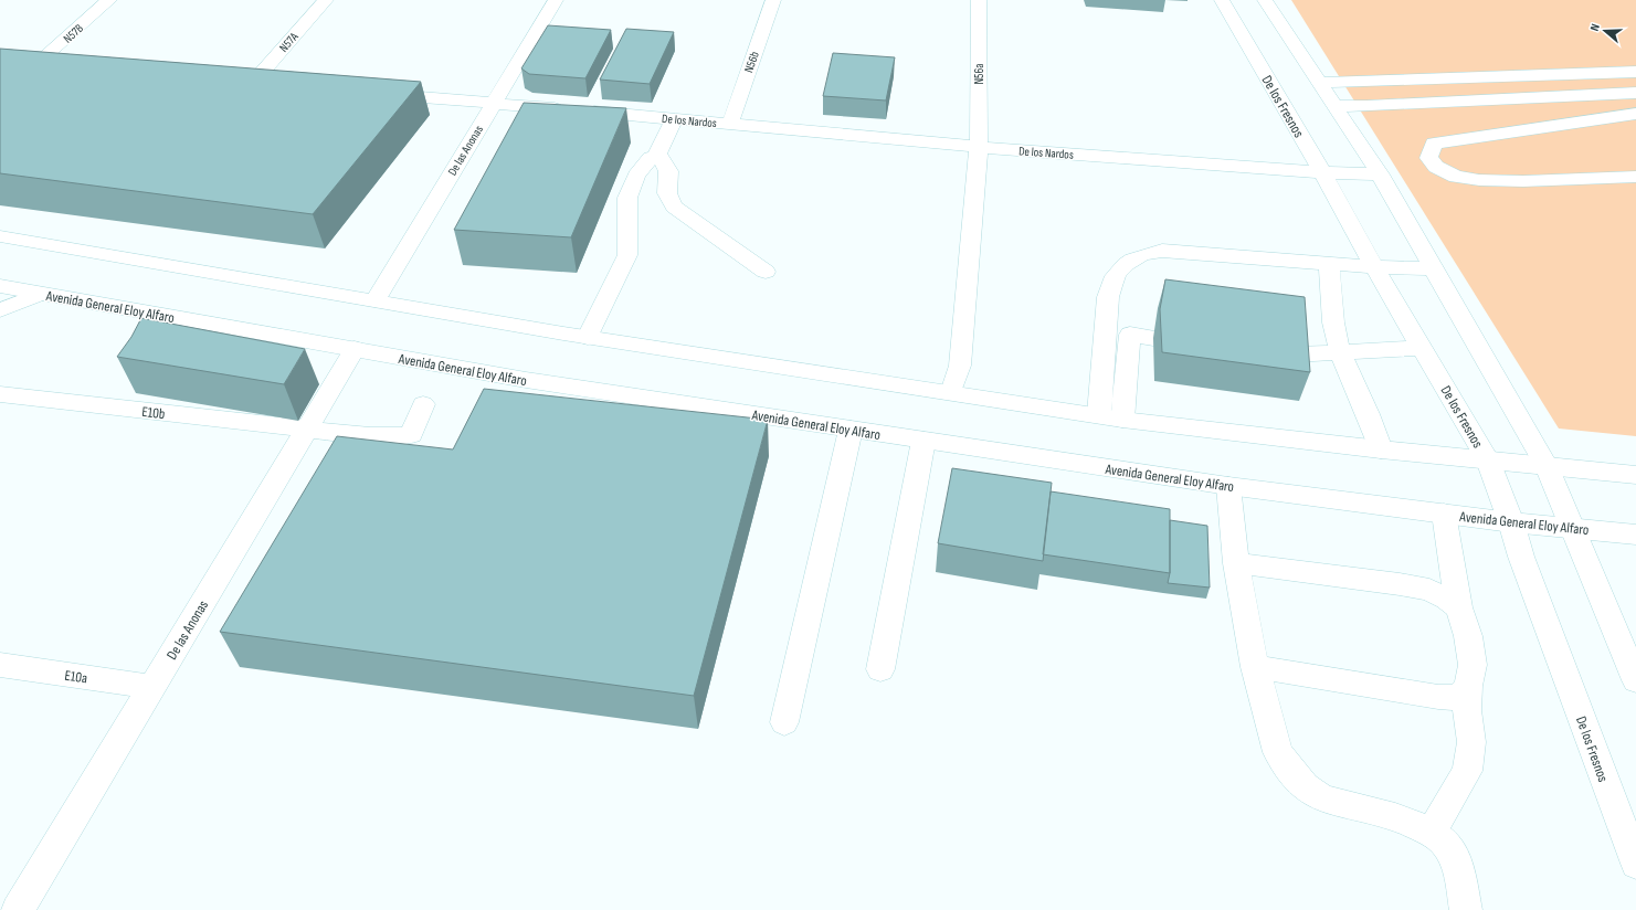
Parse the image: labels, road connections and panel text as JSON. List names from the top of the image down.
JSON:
{
  "streets": {
    "street": [
      "N57B",
      "N57A",
      "N56b",
      "N56a",
      "De los Fresnos",
      "De los Nardos",
      "De las Anonas",
      "Avenida General Eloy Alfaro",
      "E10b",
      "E10a"
    ]
  },
  "crossings": [
    ["N56b", "De los Nardos"],
    ["N56a", "De los Nardos"],
    ["De los Fresnos", "De los Nardos"],
    ["De los Fresnos", "Avenida General Eloy Alfaro"],
    ["De los Nardos", "De las Anonas"],
    ["De las Anonas", "Avenida General Eloy Alfaro"],
    ["De las Anonas", "E10b"],
    ["De las Anonas", "E10a"]
  ],
  "north": "left"
}
